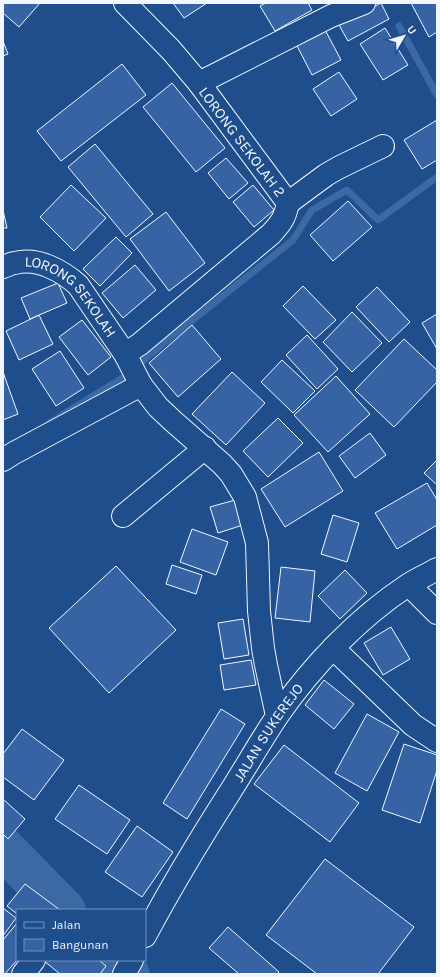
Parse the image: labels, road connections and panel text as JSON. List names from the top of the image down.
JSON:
{
  "streets": {
    "street": ["LORONG SEKOLAH 2", "LORONG SEKOLAH", "JALAN SUKEREJO"]
  },
  "crossings": [
    ["LORONG SEKOLAH 2", "LORONG SEKOLAH"],
    ["LORONG SEKOLAH", "JALAN SUKEREJO"]
  ],
  "legend": ["Jalan", "Bangunan"],
  "north": "top right"
}
